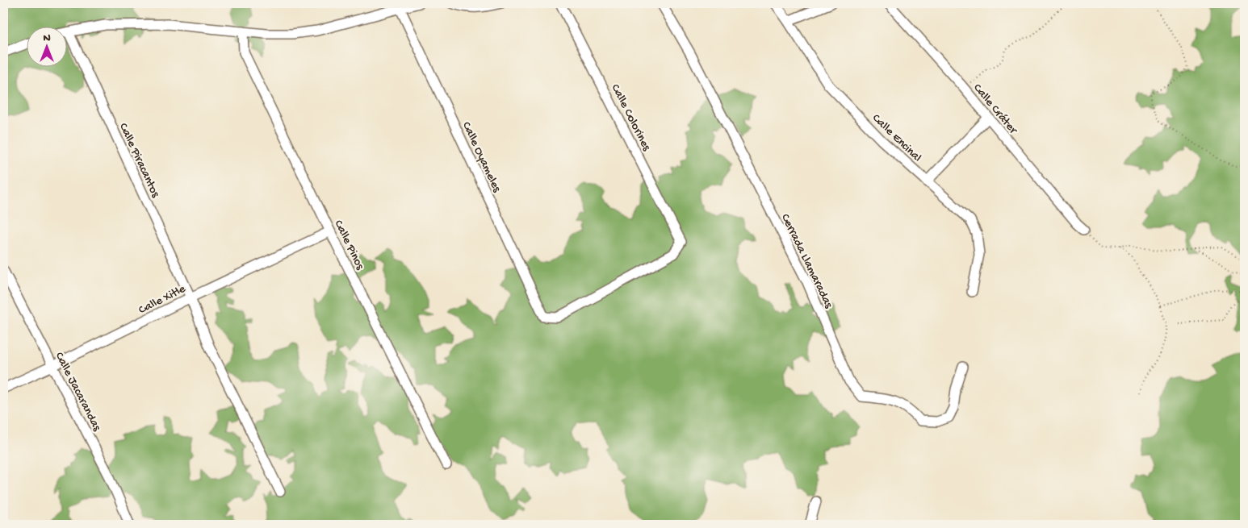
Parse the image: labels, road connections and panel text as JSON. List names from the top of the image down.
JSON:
{
  "streets": {
    "street": [
      "Calle Cráter",
      "Calle Colorines",
      "Calle Encinal",
      "Calle Oyameles",
      "Calle Piracantos",
      "Calle Pinos",
      "Cerrada Llamaradas",
      "Calle Xitle",
      "Calle Jacarandas"
    ]
  },
  "crossings": [
    ["Calle Colorines", "Calle Oyameles"],
    ["Calle Piracantos", "Calle Xitle"],
    ["Calle Pinos", "Calle Xitle"],
    ["Calle Xitle", "Calle Jacarandas"]
  ],
  "north": "top"
}
